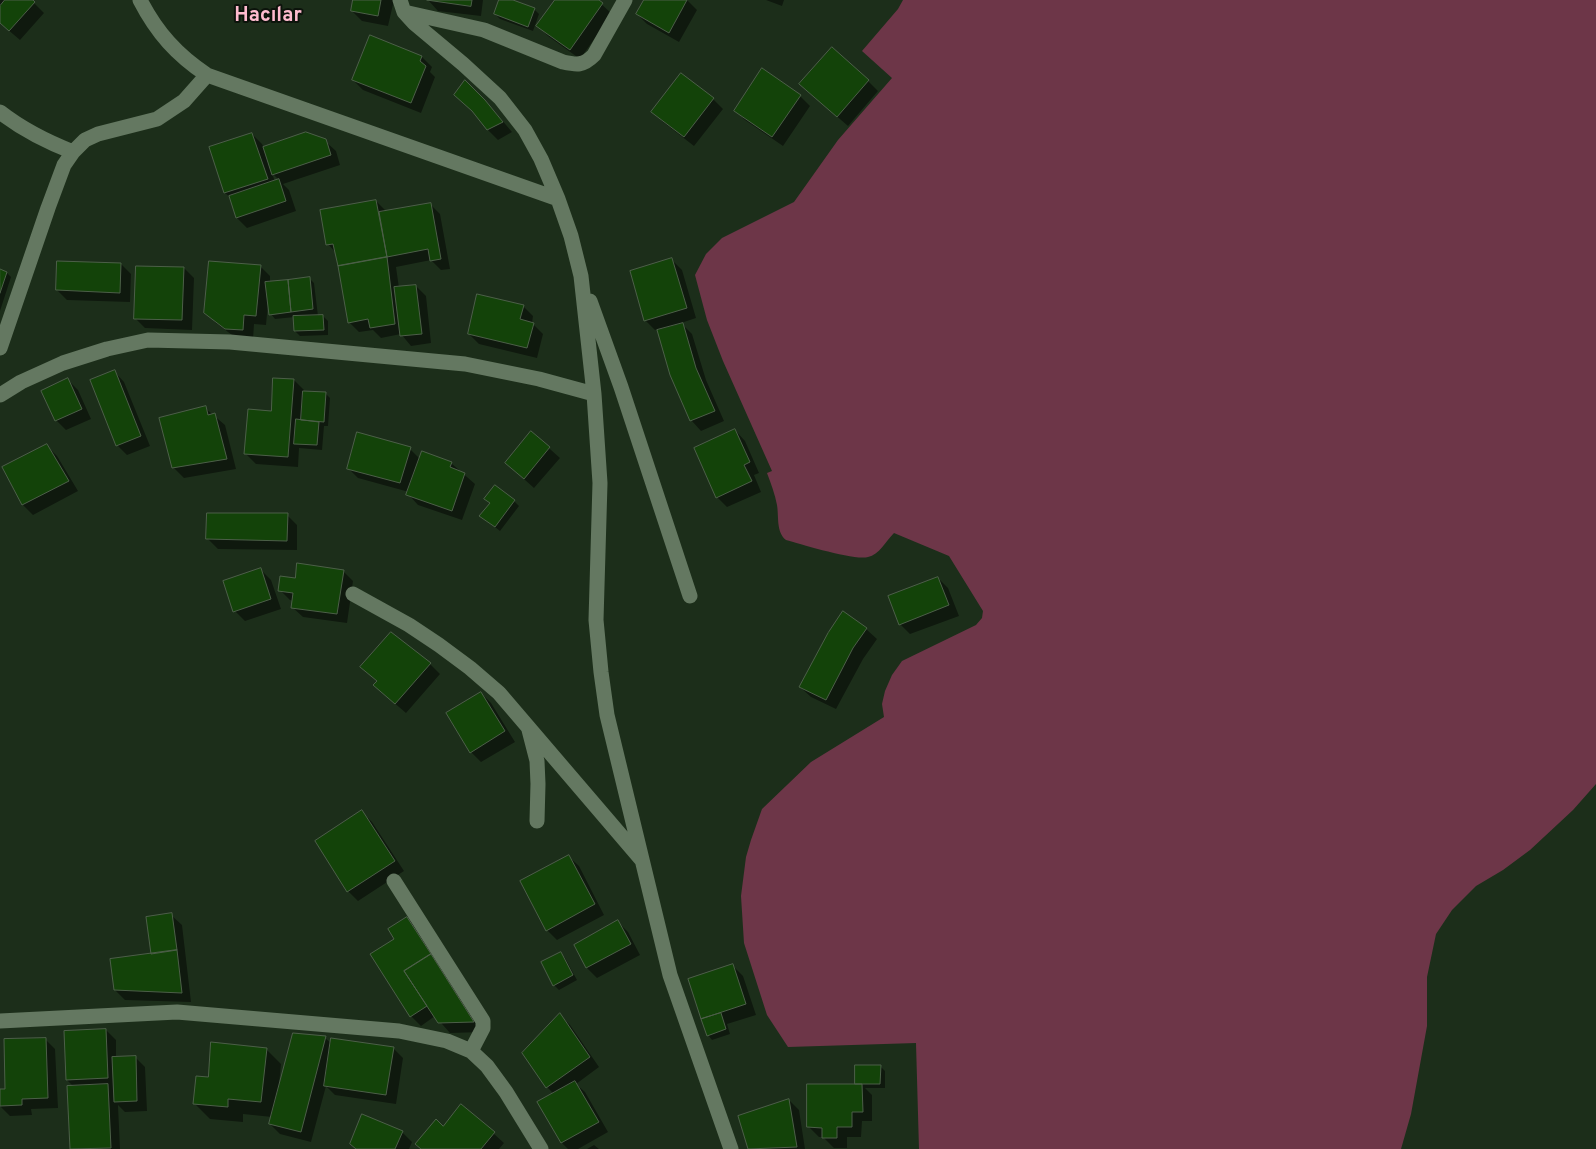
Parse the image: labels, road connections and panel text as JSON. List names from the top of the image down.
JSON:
{
  "districts": ["Hacılar"]
}
